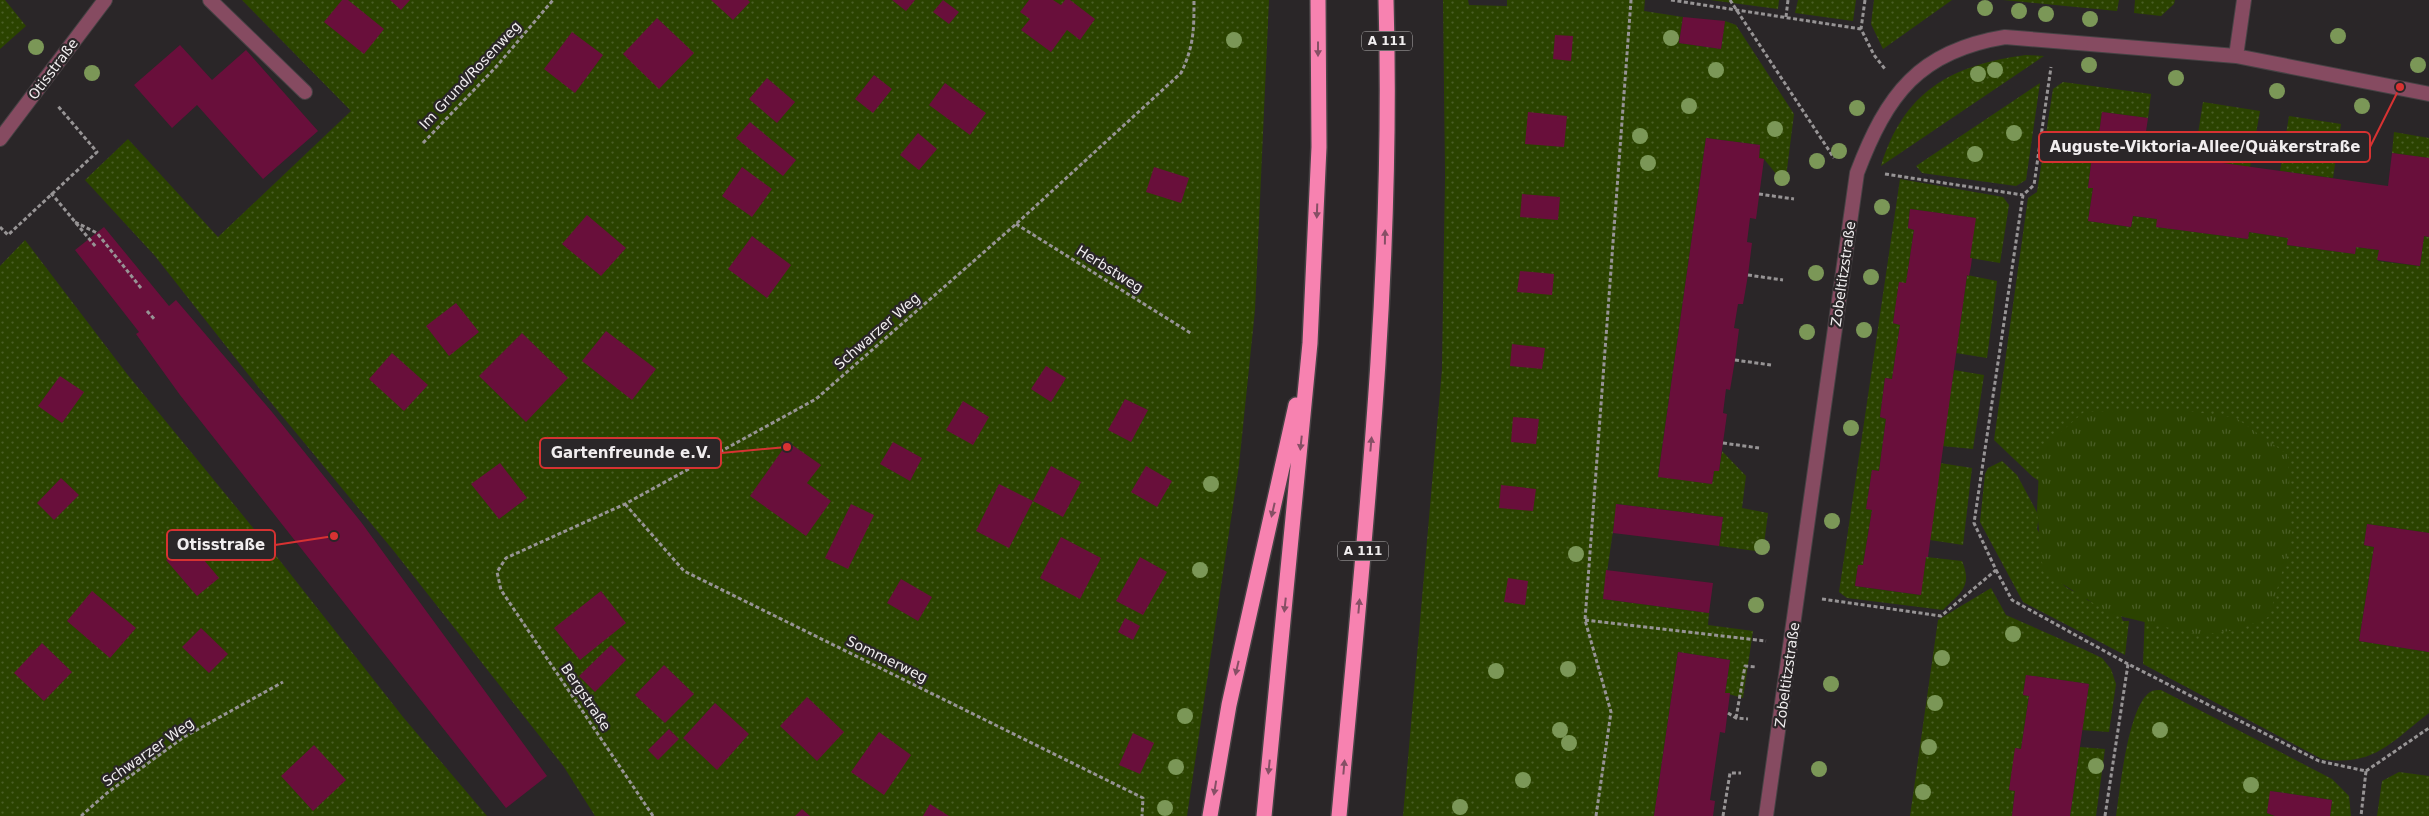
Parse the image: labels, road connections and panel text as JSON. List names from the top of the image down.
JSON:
{
  "streets": {
    "highway": ["A 111"],
    "street": ["Otisstraße", "Zobeltitzstraße"],
    "path": [
      "Im Grund/Rosenweg",
      "Herbstweg",
      "Schwarzer Weg",
      "Sommerweg",
      "Bergstraße"
    ]
  },
  "crossings": [
    ["Herbstweg", "Schwarzer Weg"],
    ["Schwarzer Weg", "Sommerweg"],
    ["Schwarzer Weg", "Bergstraße"]
  ],
  "places": ["Auguste-Viktoria-Allee/Quäkerstraße", "Gartenfreunde e.V.", "Otisstraße"]
}
